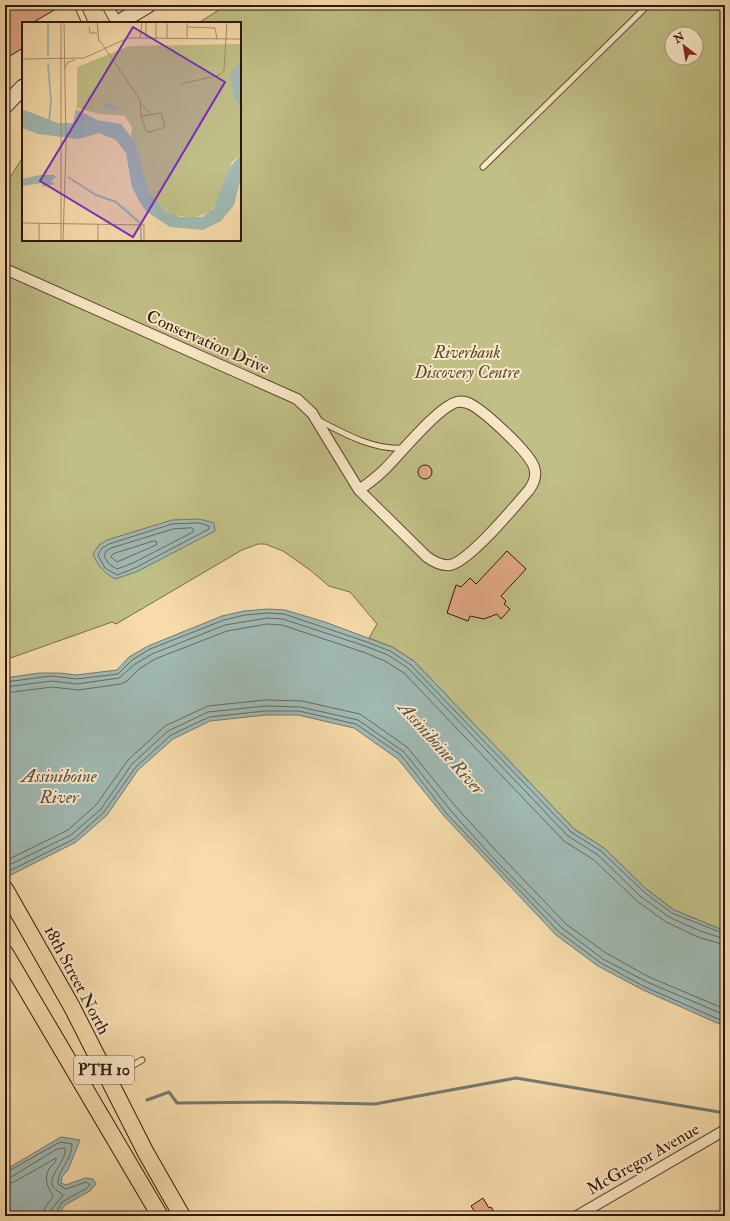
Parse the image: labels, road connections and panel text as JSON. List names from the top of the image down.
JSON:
{
  "streets": {
    "main road": ["18th Street North", "PTH 10"],
    "street": ["Conservation Drive", "McGregor Avenue"]
  },
  "water": ["Assiniboine River"],
  "parks": ["Riverbank Discovery Centre"],
  "north": "top left"
}
